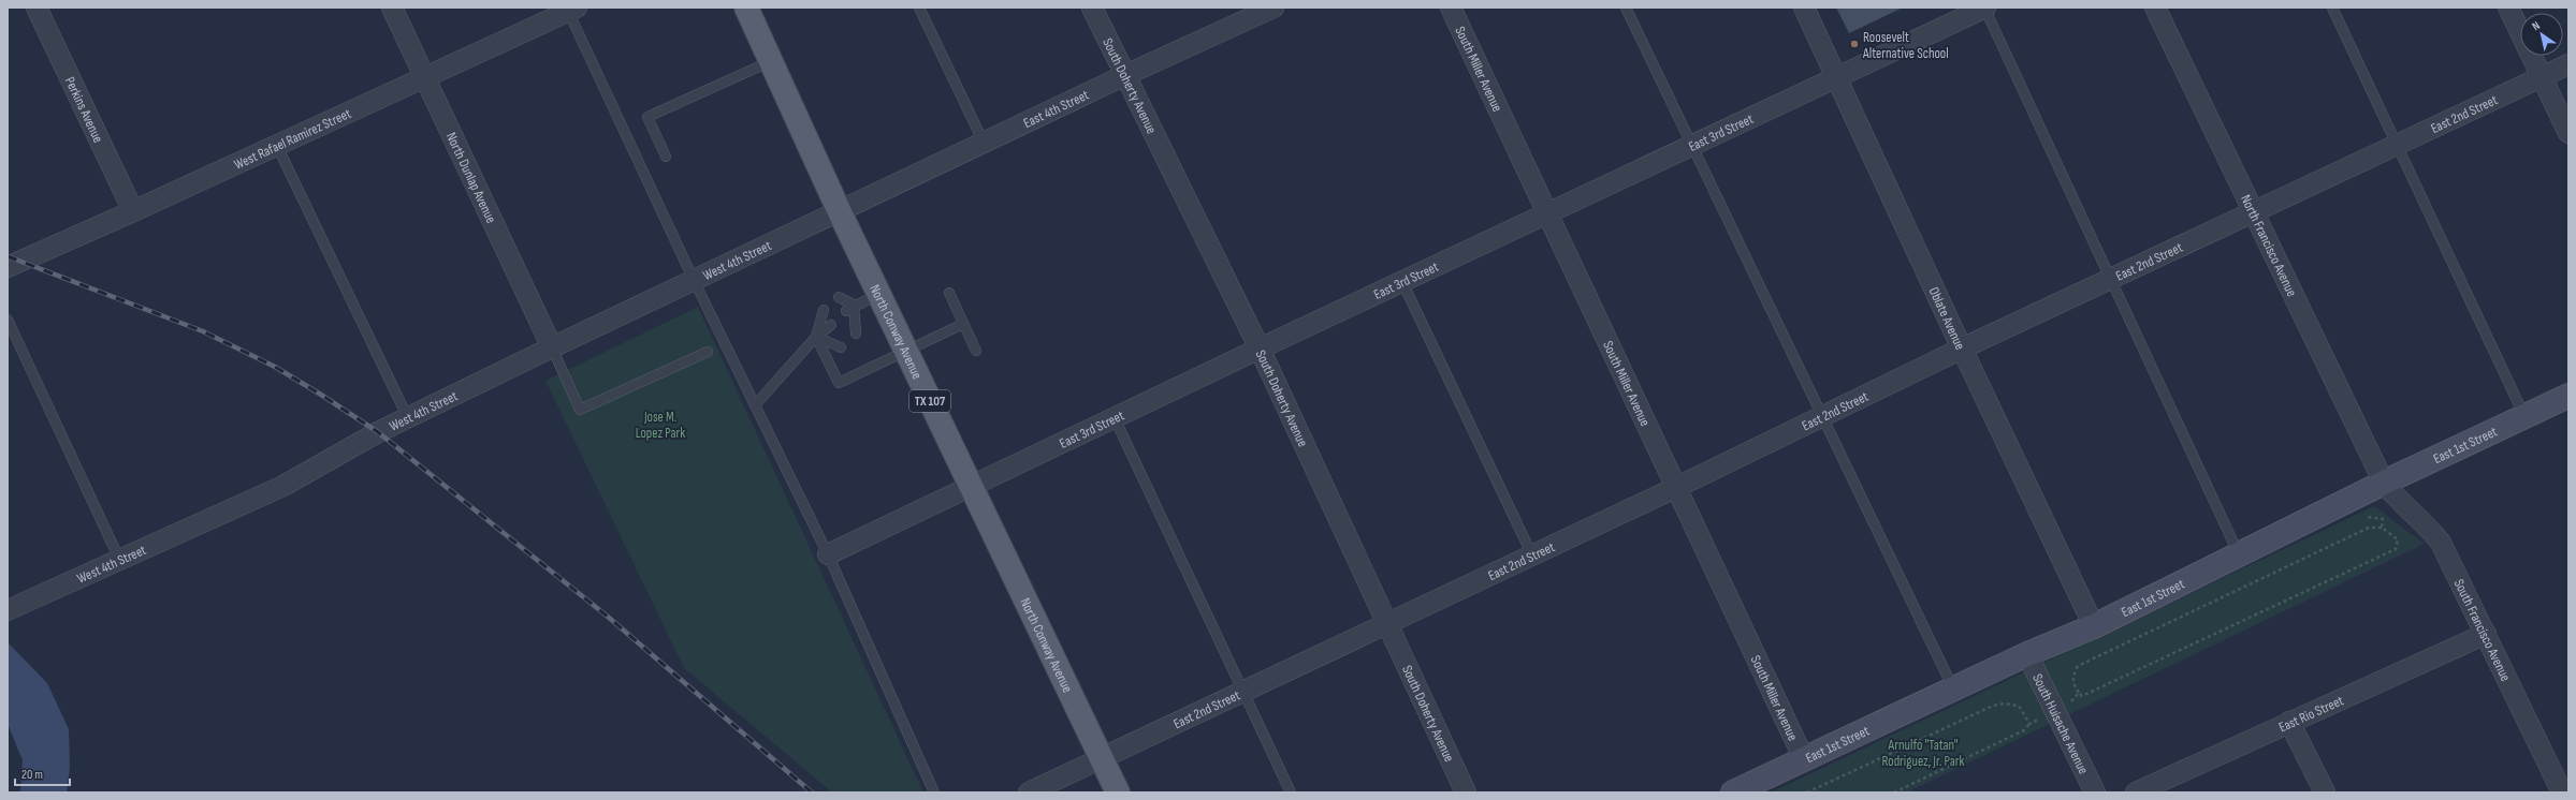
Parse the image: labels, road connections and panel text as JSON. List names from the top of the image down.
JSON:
{
  "streets": {
    "main road": ["North Conway Avenue", "TX 107"],
    "street": [
      "South Miller Avenue",
      "South Doherty Avenue",
      "East 4th Street",
      "Perkins Avenue",
      "East 2nd Street",
      "East 3rd Street",
      "West Rafael Ramirez Street",
      "North Dunlap Avenue",
      "North Francisco Avenue",
      "West 4th Street",
      "Oblate Avenue",
      "East 1st Street",
      "South Francisco Avenue",
      "East Rio Street",
      "South Huisache Avenue"
    ]
  },
  "crossings": [
    ["South Miller Avenue", "East 2nd Street"],
    ["South Miller Avenue", "East 3rd Street"],
    ["South Miller Avenue", "East 1st Street"],
    ["South Doherty Avenue", "East 4th Street"],
    ["South Doherty Avenue", "East 2nd Street"],
    ["South Doherty Avenue", "East 3rd Street"],
    ["East 4th Street", "West 4th Street"],
    ["East 4th Street", "North Conway Avenue"],
    ["Perkins Avenue", "West Rafael Ramirez Street"],
    ["East 2nd Street", "North Francisco Avenue"],
    ["East 2nd Street", "Oblate Avenue"],
    ["East 2nd Street", "North Conway Avenue"],
    ["East 3rd Street", "Oblate Avenue"],
    ["East 3rd Street", "North Conway Avenue"],
    ["West Rafael Ramirez Street", "North Dunlap Avenue"],
    ["North Dunlap Avenue", "West 4th Street"],
    ["North Francisco Avenue", "East 1st Street"],
    ["North Francisco Avenue", "South Francisco Avenue"],
    ["West 4th Street", "North Conway Avenue"],
    ["Oblate Avenue", "East 1st Street"],
    ["East 1st Street", "South Francisco Avenue"],
    ["East 1st Street", "South Huisache Avenue"],
    ["South Francisco Avenue", "East Rio Street"]
  ],
  "parks": ["Jose M. Lopez Park", "Arnulfo \"Tatan\" Rodriguez, Jr. Park"],
  "places": ["Roosevelt Alternative School"],
  "scale_bar": "20 m",
  "north": "top left"
}
